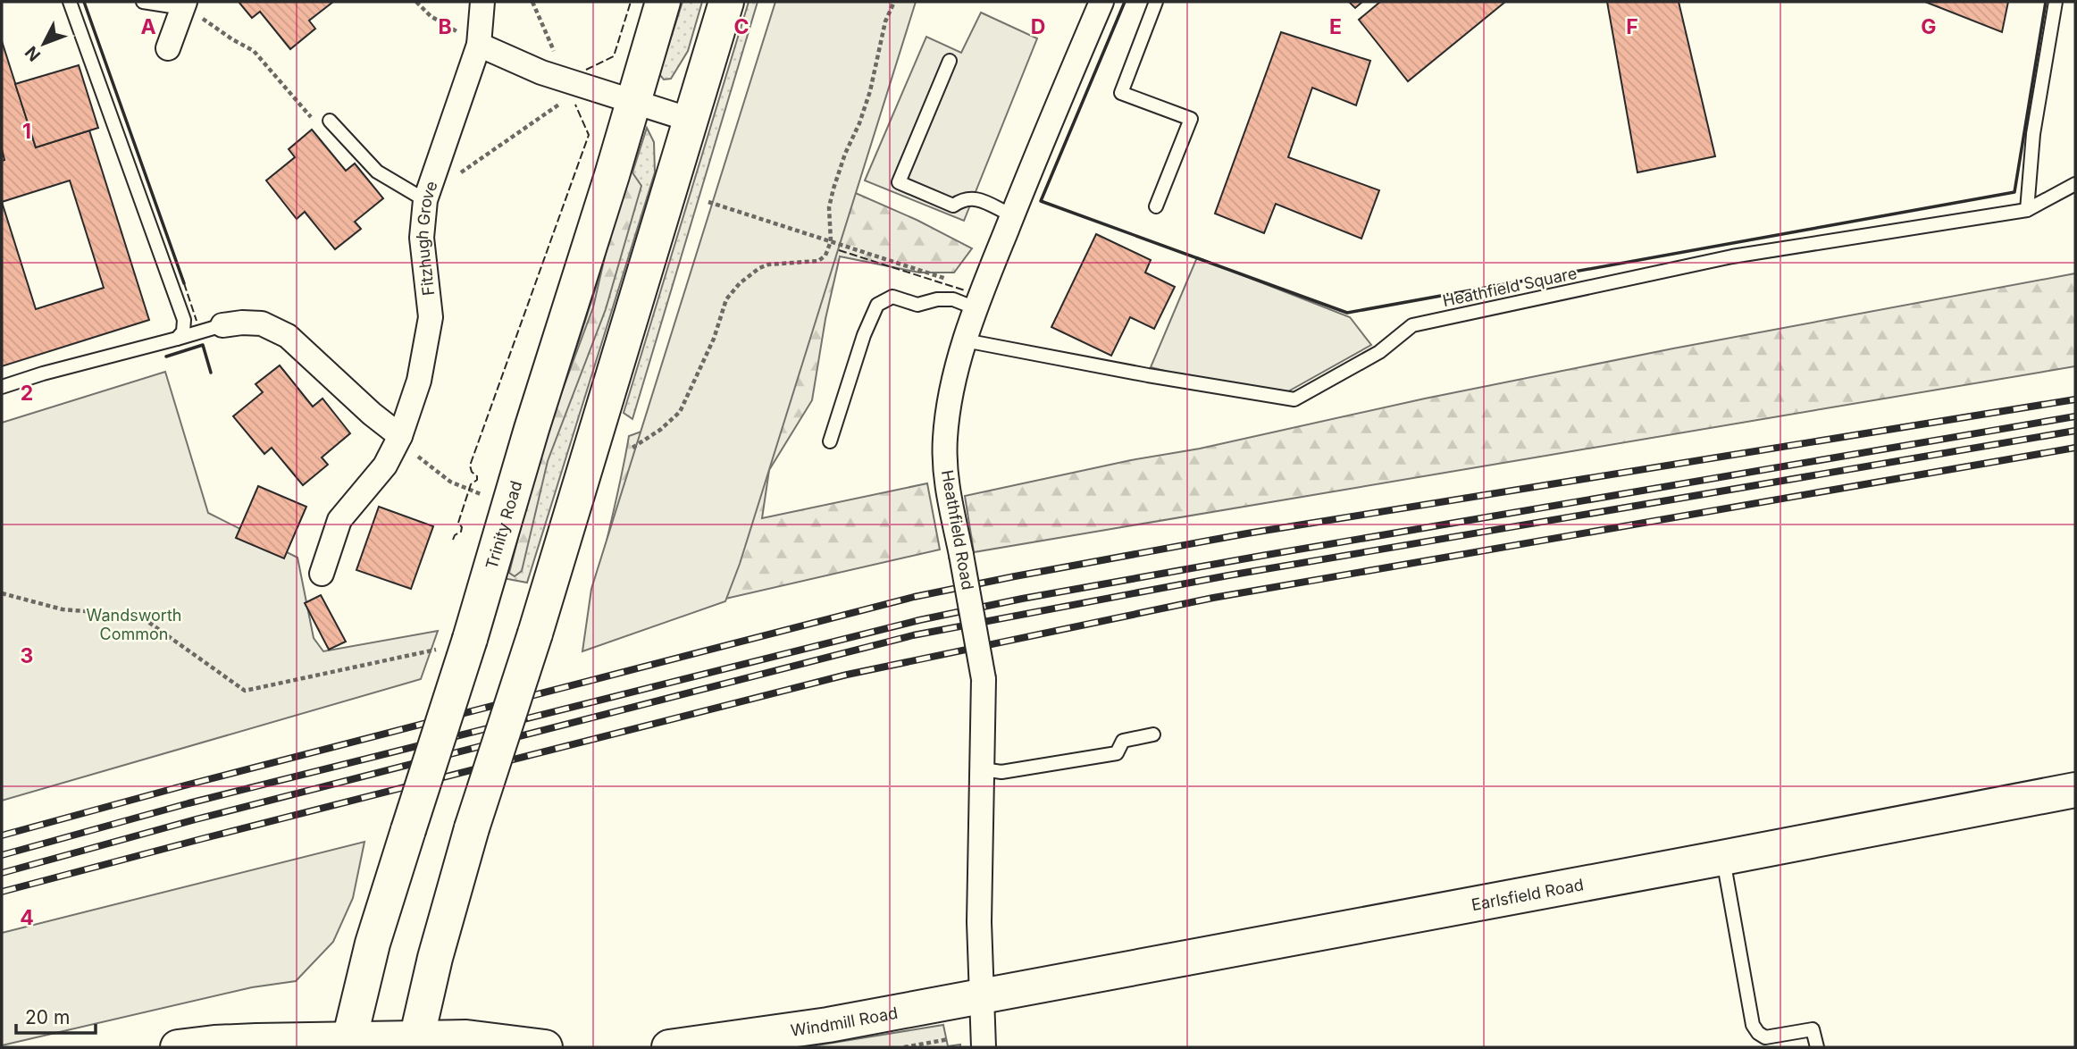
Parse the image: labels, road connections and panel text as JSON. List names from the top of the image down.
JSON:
{
  "streets": {
    "main road": ["Trinity Road", "Earlsfield Road", "Windmill Road"],
    "street": ["Fitzhugh Grove", "Heathfield Road"],
    "lane": ["Heathfield Square"]
  },
  "crossings": [
    ["Heathfield Square", "Heathfield Road"],
    ["Heathfield Road", "Earlsfield Road"],
    ["Heathfield Road", "Windmill Road"],
    ["Earlsfield Road", "Windmill Road"]
  ],
  "parks": ["Wandsworth Common"],
  "scale_bar": "20 m",
  "north": "bottom left",
  "grid": {
    "columns": [
      "A",
      "B",
      "C",
      "D",
      "E",
      "F",
      "G"
    ],
    "rows": [
      "1",
      "2",
      "3",
      "4"
    ]
  }
}
